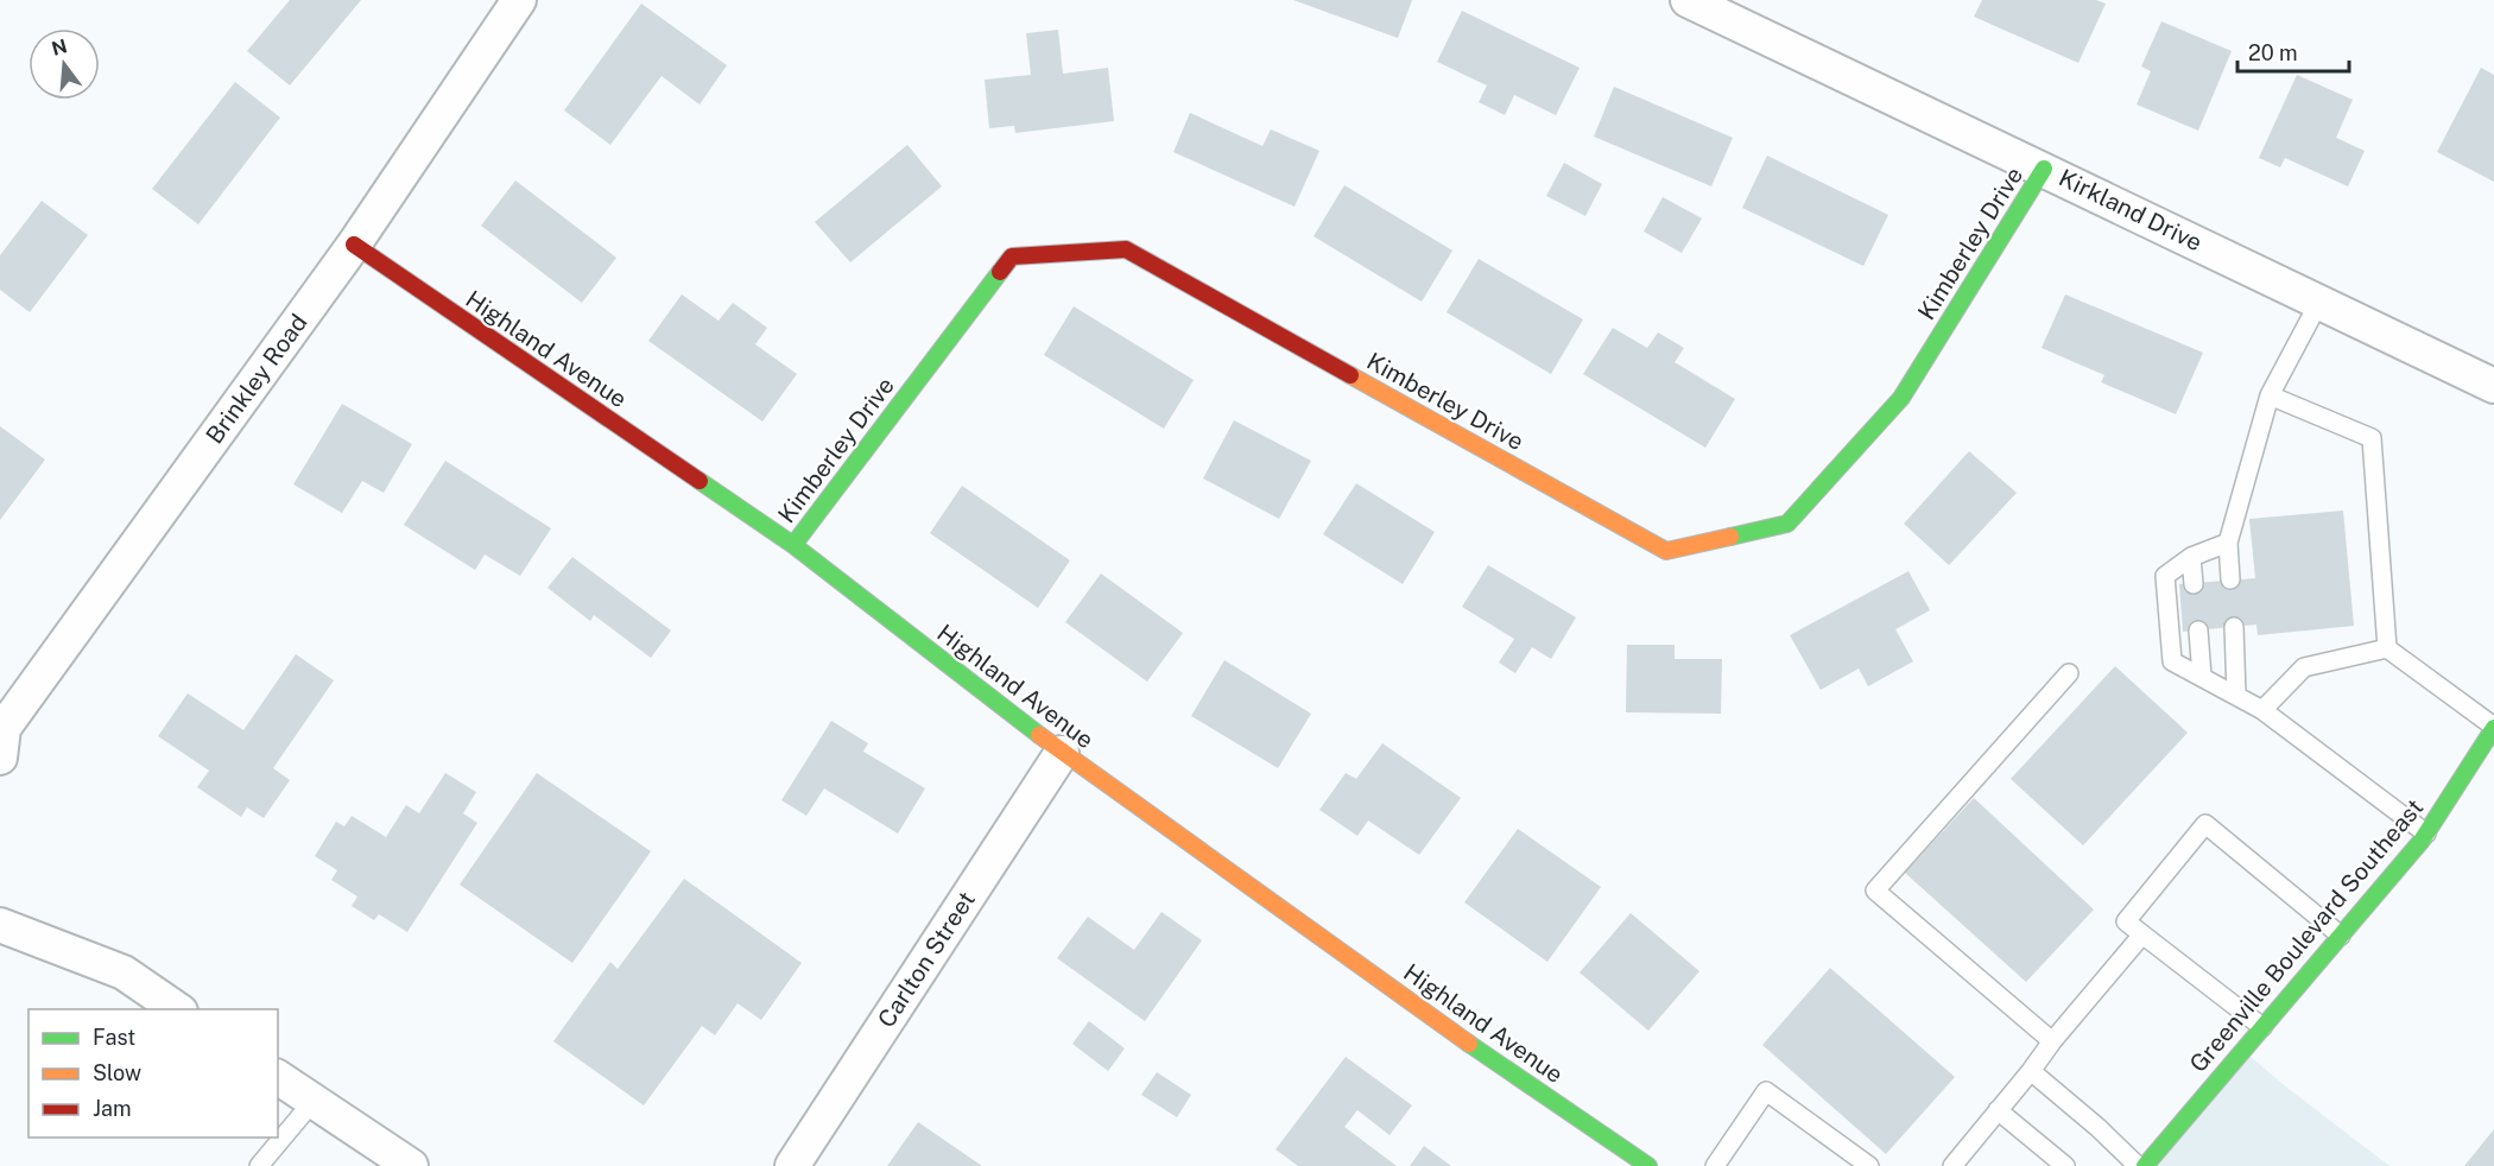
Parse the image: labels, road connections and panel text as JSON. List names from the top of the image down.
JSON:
{
  "streets": {
    "main road": ["Kimberley Drive", "Highland Avenue", "Greenville Boulevard Southeast"],
    "street": ["Kirkland Drive", "Brinkley Road", "Carlton Street"]
  },
  "crossings": [
    ["Kirkland Drive", "Kimberley Drive"],
    ["Kimberley Drive", "Highland Avenue"],
    ["Highland Avenue", "Brinkley Road"],
    ["Highland Avenue", "Carlton Street"]
  ],
  "legend": ["Fast", "Slow", "Jam"],
  "scale_bar": "20 m",
  "north": "top"
}
